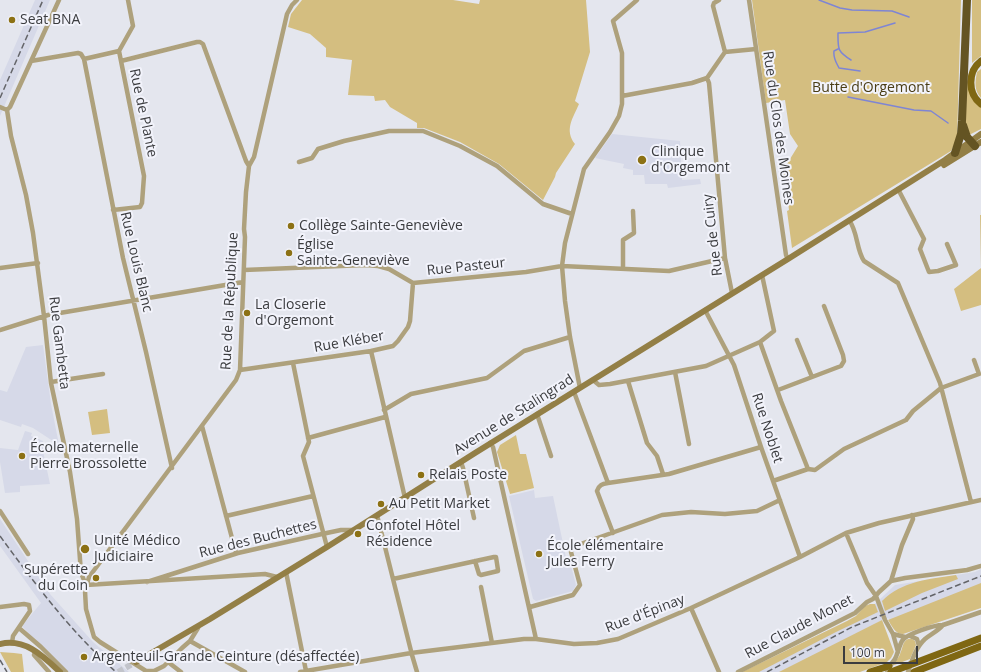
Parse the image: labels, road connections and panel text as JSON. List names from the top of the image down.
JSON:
{
  "streets": {
    "main road": ["Avenue de Stalingrad"],
    "street": [
      "Rue de Plante",
      "Rue du Clos des Moines",
      "Rue de Cuiry",
      "Rue Louis Blanc",
      "Rue Pasteur",
      "Rue de la République",
      "Rue Kléber",
      "Rue Gambetta",
      "Rue Noblet",
      "Rue des Buchettes",
      "Rue d'Épinay",
      "Rue Claude Monet"
    ]
  },
  "crossings": [
    ["Rue de Plante", "Rue Louis Blanc"],
    ["Rue du Clos des Moines", "Avenue de Stalingrad"],
    ["Rue de Cuiry", "Rue Pasteur"],
    ["Rue de Cuiry", "Avenue de Stalingrad"],
    ["Rue Louis Blanc", "Rue de la République"],
    ["Rue Pasteur", "Rue de la République"],
    ["Rue Pasteur", "Rue Kléber"],
    ["Rue de la République", "Rue Kléber"],
    ["Rue de la République", "Rue Gambetta"],
    ["Avenue de Stalingrad", "Rue Noblet"],
    ["Avenue de Stalingrad", "Rue des Buchettes"],
    ["Rue Noblet", "Rue d'Épinay"]
  ],
  "parks": ["Butte d'Orgemont"],
  "places": [
    "Seat BNA",
    "Clinique d'Orgemont",
    "Collège Sainte-Geneviève",
    "Église Sainte-Geneviève",
    "La Closerie d'Orgemont",
    "École maternelle Pierre Brossolette",
    "Relais Poste",
    "Au Petit Market",
    "Confotel Hôtel Résidence",
    "Unité Médico Judiciaire",
    "École élémentaire Jules Ferry",
    "Supérette du Coin",
    "Argenteuil-Grande Ceinture (désaffectée)"
  ],
  "scale_bar": "100 m"
}
